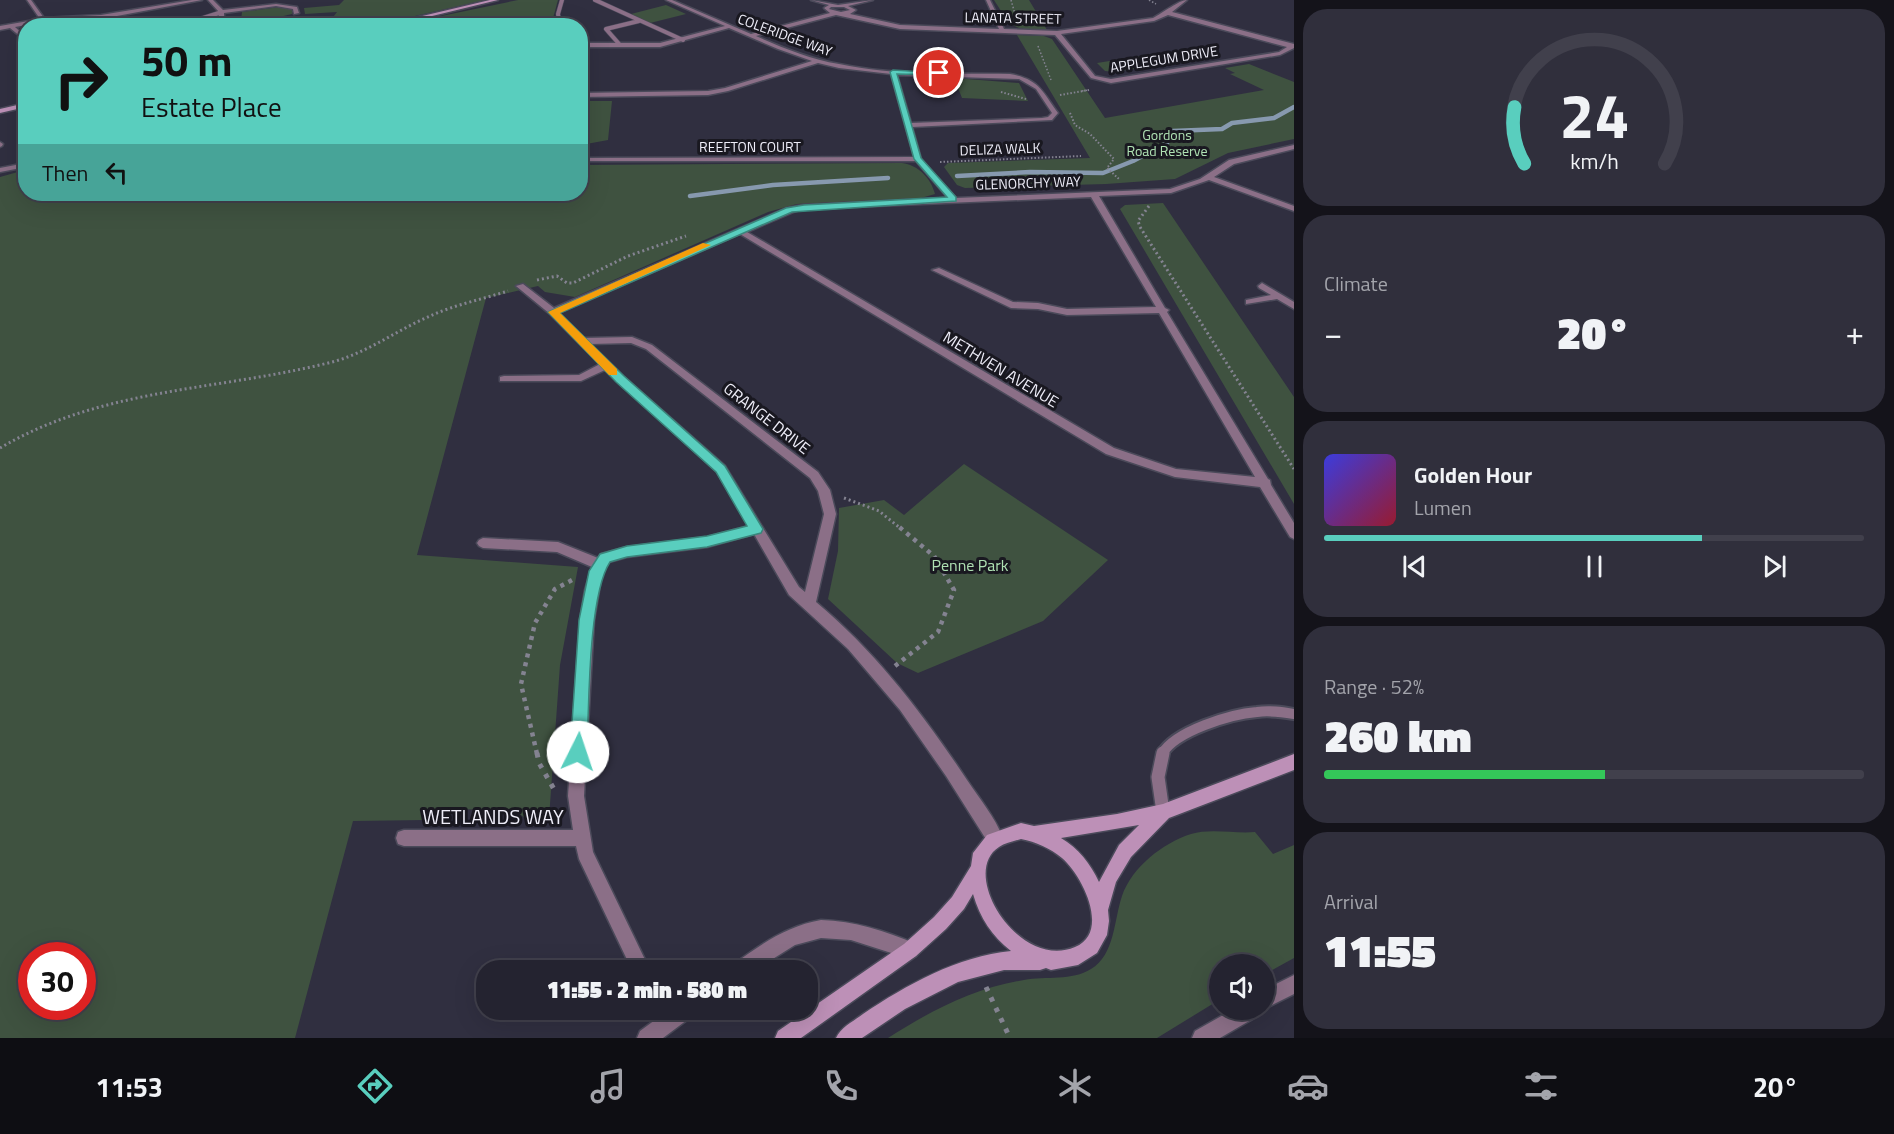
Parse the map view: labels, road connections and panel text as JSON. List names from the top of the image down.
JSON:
{
  "streets": {
    "street": [
      "LANATA STREET",
      "COLERIDGE WAY",
      "APPLEGUM DRIVE",
      "REEFTON COURT",
      "GLENORCHY WAY",
      "METHVEN AVENUE",
      "GRANGE DRIVE",
      "WETLANDS WAY"
    ],
    "path": ["DELIZA WALK"]
  },
  "crossings": [
    ["LANATA STREET", "APPLEGUM DRIVE"],
    ["REEFTON COURT", "DELIZA WALK"],
    ["GLENORCHY WAY", "METHVEN AVENUE"]
  ],
  "parks": ["Gordons Road Reserve", "Penne Park"],
  "page": {
    "turn": ["50 m", "Estate Place"],
    "then": "Then",
    "tile": [
      "Climate",
      ["Range · 52%", "260 km"],
      ["Arrival", "11:55"]
    ],
    "heat": ["−", "20°", "+"],
    "song": ["Golden Hour", "Lumen"],
    "limit": "30",
    "trip": "11:55 · 2 min · 580 m",
    "tabs": ["11:53", "20°"],
    "gauge": ["24", "km/h"]
  }
}
